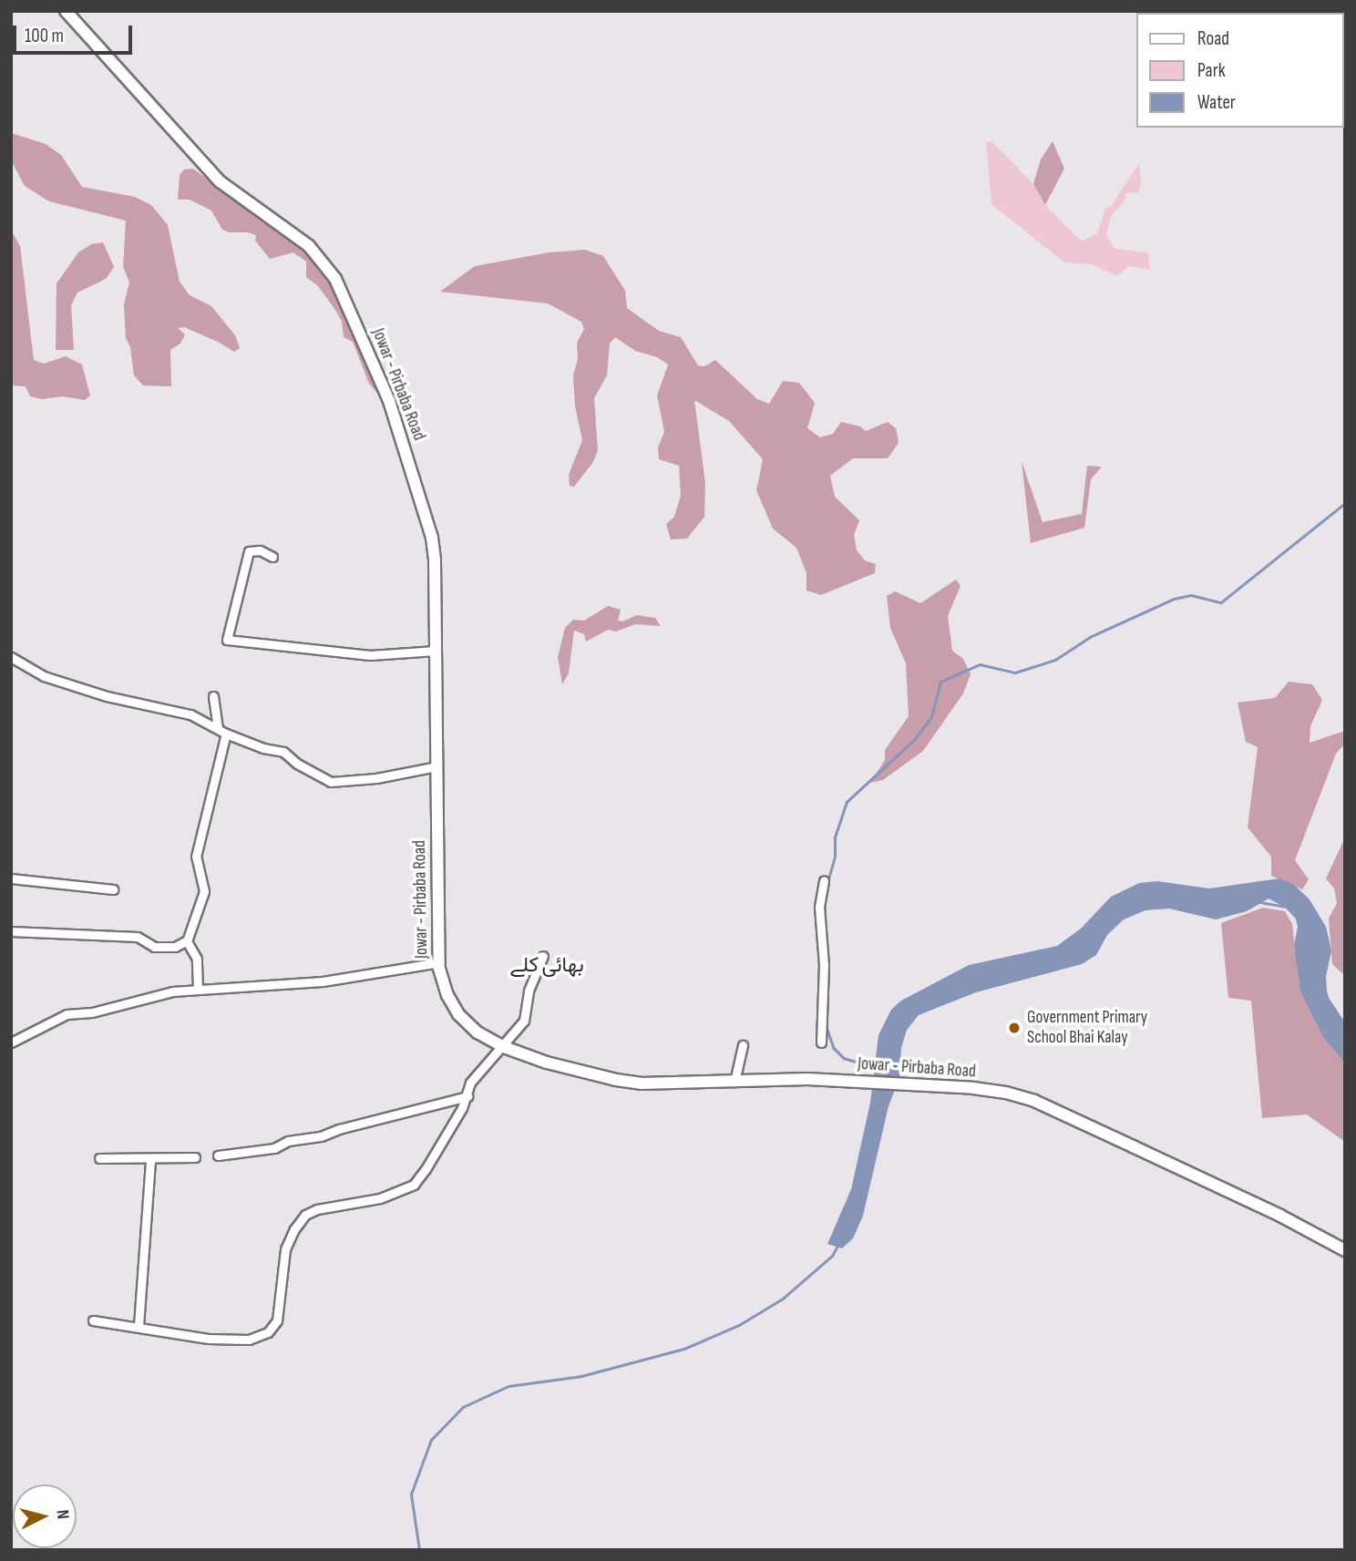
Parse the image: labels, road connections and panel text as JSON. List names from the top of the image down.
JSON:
{
  "streets": {
    "main road": ["Jowar - Pirbaba Road"]
  },
  "districts": ["بھائی كلے"],
  "places": ["Government Primary School Bhai Kalay"],
  "legend": ["Road", "Park", "Water"],
  "scale_bar": "100 m",
  "north": "right"
}
